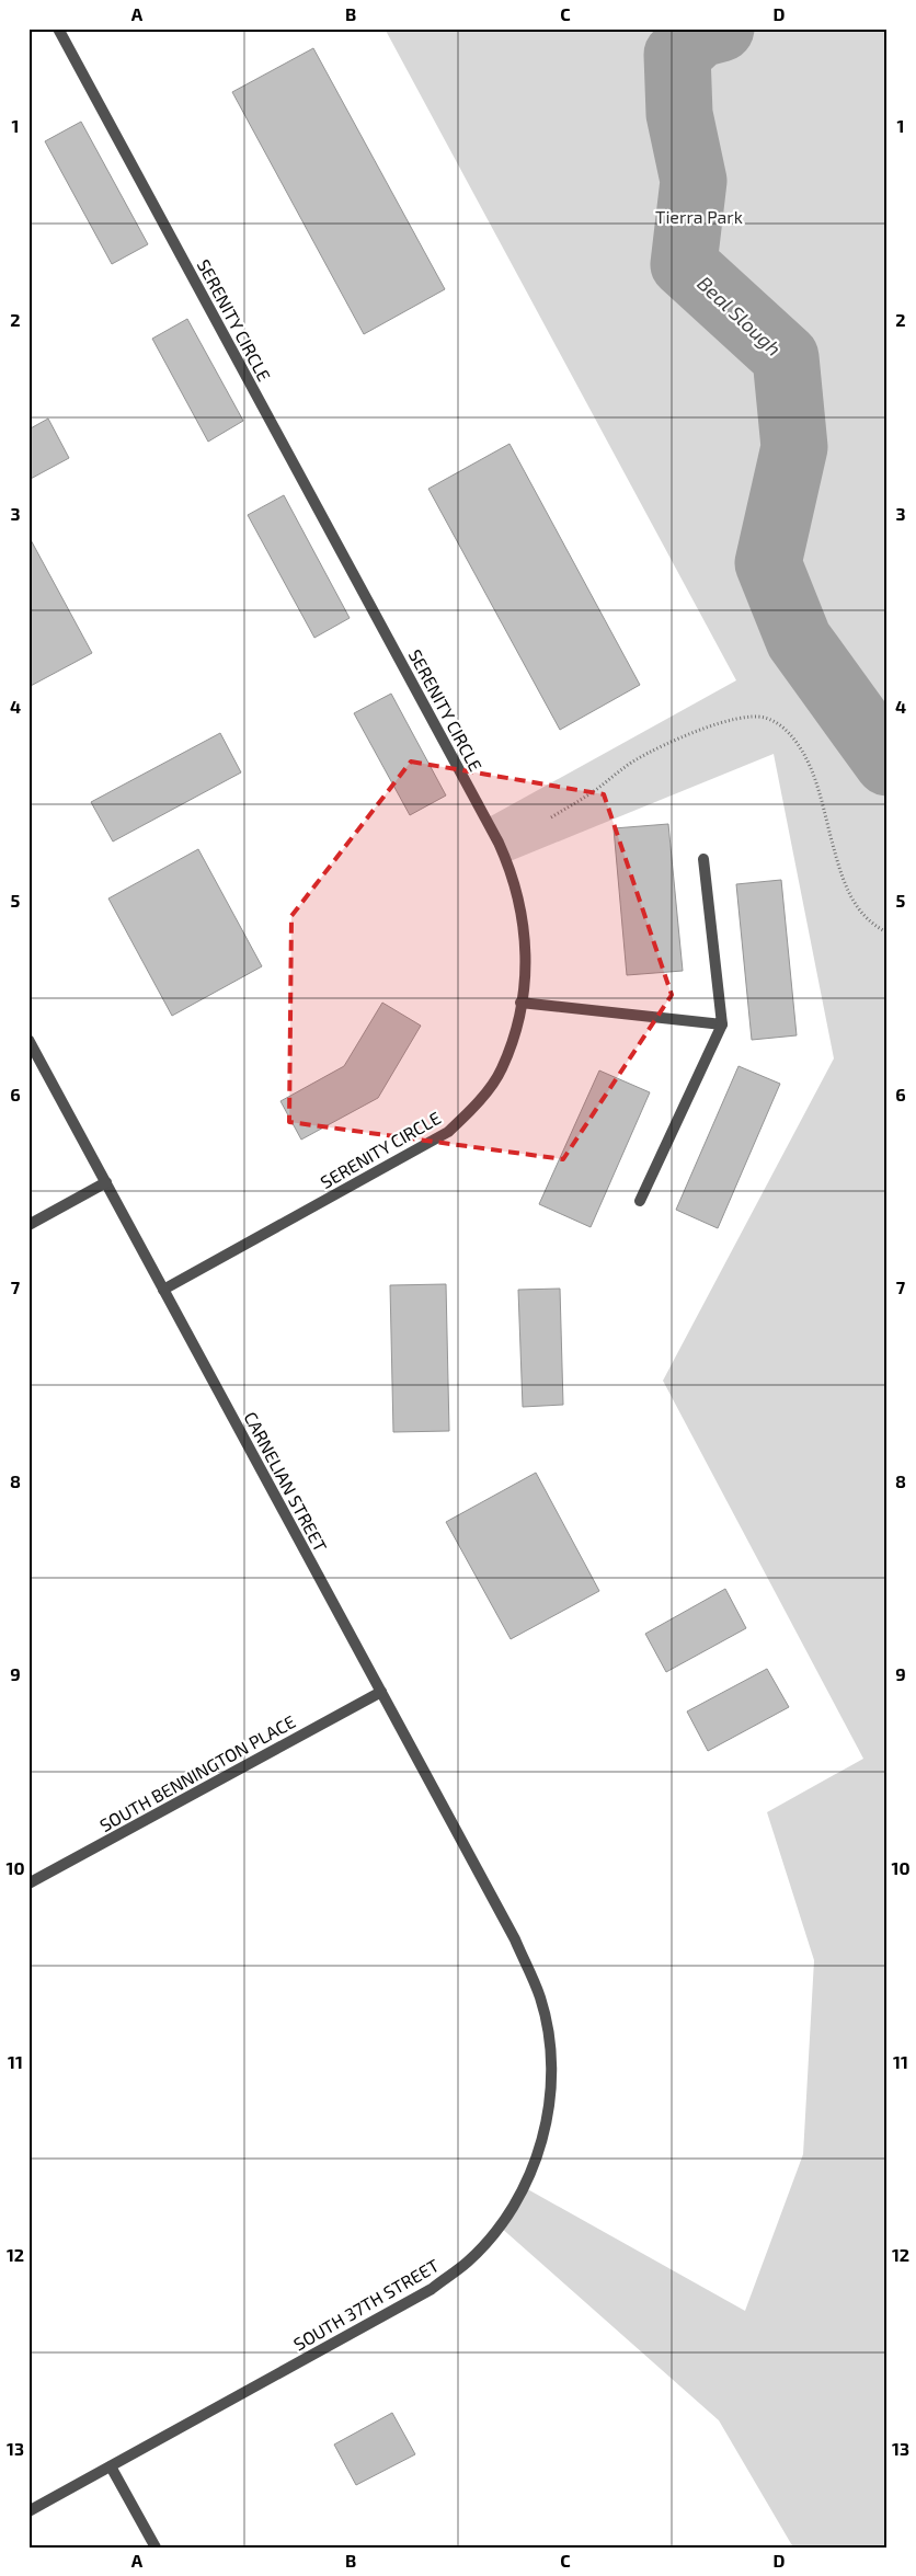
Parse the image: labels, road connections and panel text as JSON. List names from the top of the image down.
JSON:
{
  "streets": {
    "street": [
      "SERENITY CIRCLE",
      "CARNELIAN STREET",
      "SOUTH BENNINGTON PLACE",
      "SOUTH 37TH STREET"
    ]
  },
  "crossings": [
    ["SERENITY CIRCLE", "CARNELIAN STREET"],
    ["CARNELIAN STREET", "SOUTH BENNINGTON PLACE"],
    ["CARNELIAN STREET", "SOUTH 37TH STREET"]
  ],
  "water": ["Beal Slough"],
  "parks": ["Tierra Park"],
  "grid": {
    "columns": [
      "A",
      "B",
      "C",
      "D"
    ],
    "rows": [
      "1",
      "2",
      "3",
      "4",
      "5",
      "6",
      "7",
      "8",
      "9",
      "10",
      "11",
      "12",
      "13"
    ]
  }
}
